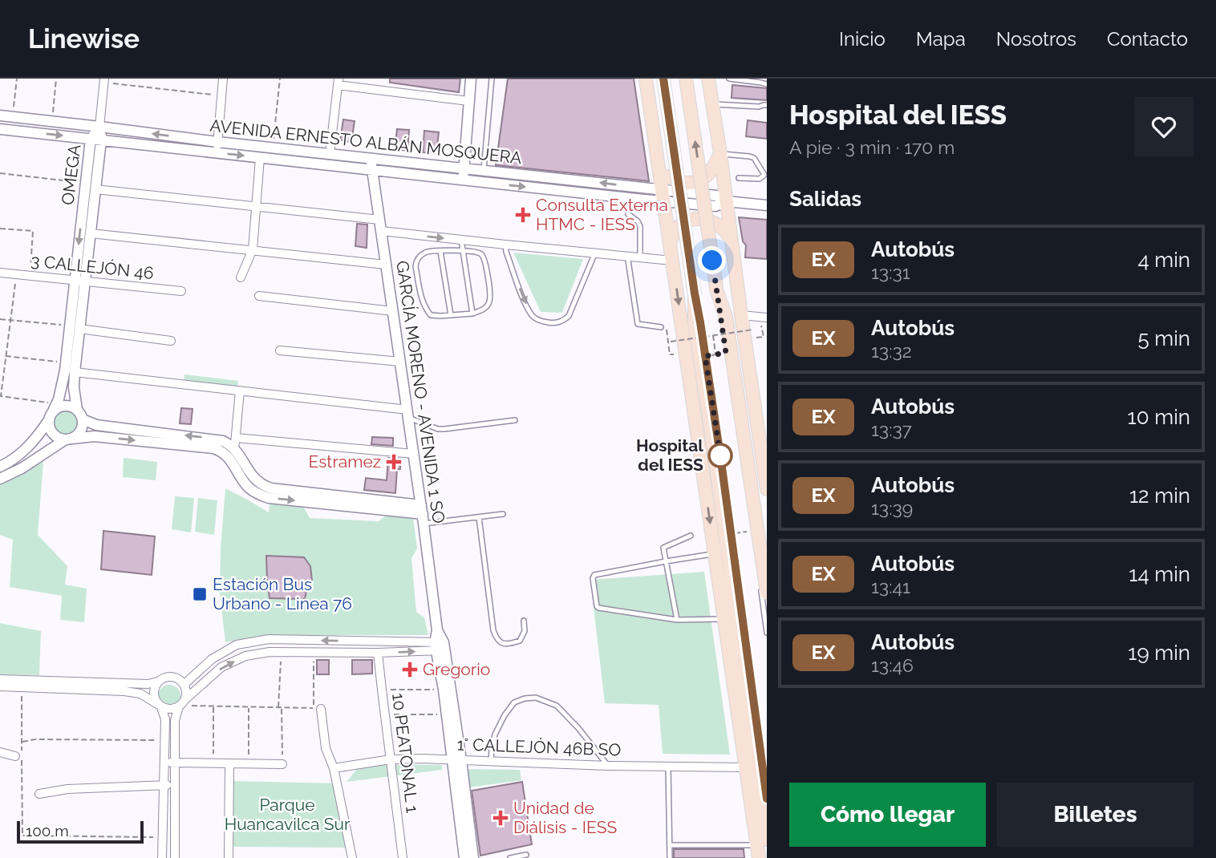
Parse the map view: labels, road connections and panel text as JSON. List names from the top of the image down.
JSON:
{
  "streets": {
    "street": [
      "AVENIDA ERNESTO ALBÁN MOSQUERA",
      "OMEGA",
      "3 CALLEJÓN 46",
      "GARCÍA MORENO - AVENIDA 1 SO",
      "1° CALLEJÓN 46B SO",
      "10 PEATONAL 1"
    ]
  },
  "crossings": [
    ["AVENIDA ERNESTO ALBÁN MOSQUERA", "OMEGA"],
    ["AVENIDA ERNESTO ALBÁN MOSQUERA", "GARCÍA MORENO - AVENIDA 1 SO"],
    ["OMEGA", "3 CALLEJÓN 46"],
    ["GARCÍA MORENO - AVENIDA 1 SO", "1° CALLEJÓN 46B SO"],
    ["1° CALLEJÓN 46B SO", "10 PEATONAL 1"]
  ],
  "parks": ["Parque Huancavilca Sur"],
  "places": {
    "health": [
      "Consulta Externa HTMC - IESS",
      "Estramez",
      "Gregorio",
      "Unidad de Diálisis - IESS"
    ],
    "other": ["Hospital del IESS"],
    "transit": ["Estación Bus Urbano - Linea 76"]
  },
  "lines": ["bus line EX"],
  "scale_bar": "100 m",
  "page": {
    "header": "Linewise",
    "nav": [
      "Inicio",
      "Mapa",
      "Nosotros",
      "Contacto"
    ],
    "heading": [
      ["Hospital del IESS", "A pie · 3 min · 170 m"],
      "Salidas"
    ],
    "list": [
      {
        "mark": "EX",
        "name": "Autobús",
        "note": "13:31",
        "value": "4 min"
      },
      {
        "mark": "EX",
        "name": "Autobús",
        "note": "13:32",
        "value": "5 min"
      },
      {
        "mark": "EX",
        "name": "Autobús",
        "note": "13:37",
        "value": "10 min"
      },
      {
        "mark": "EX",
        "name": "Autobús",
        "note": "13:39",
        "value": "12 min"
      },
      {
        "mark": "EX",
        "name": "Autobús",
        "note": "13:41",
        "value": "14 min"
      },
      {
        "mark": "EX",
        "name": "Autobús",
        "note": "13:46",
        "value": "19 min"
      }
    ],
    "buttons": ["Cómo llegar", "Billetes"],
    "scale": "100 m"
  }
}
